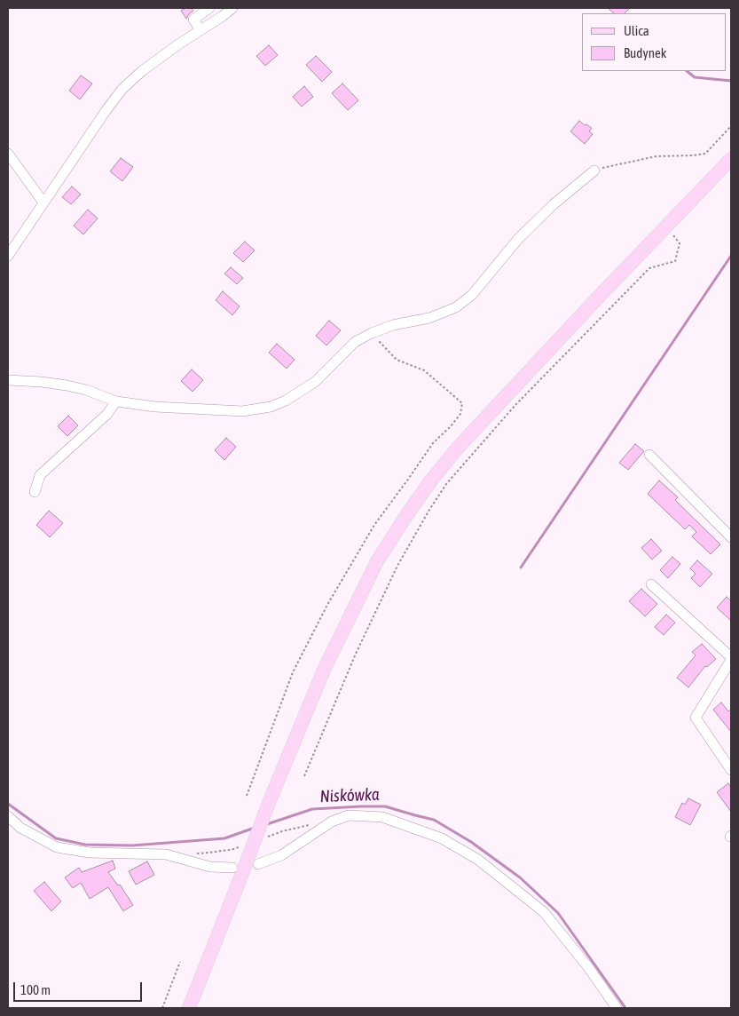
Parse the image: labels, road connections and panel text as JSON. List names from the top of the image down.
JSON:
{
  "water": ["Niskówka"],
  "legend": ["Ulica", "Budynek"],
  "scale_bar": "100 m"
}
